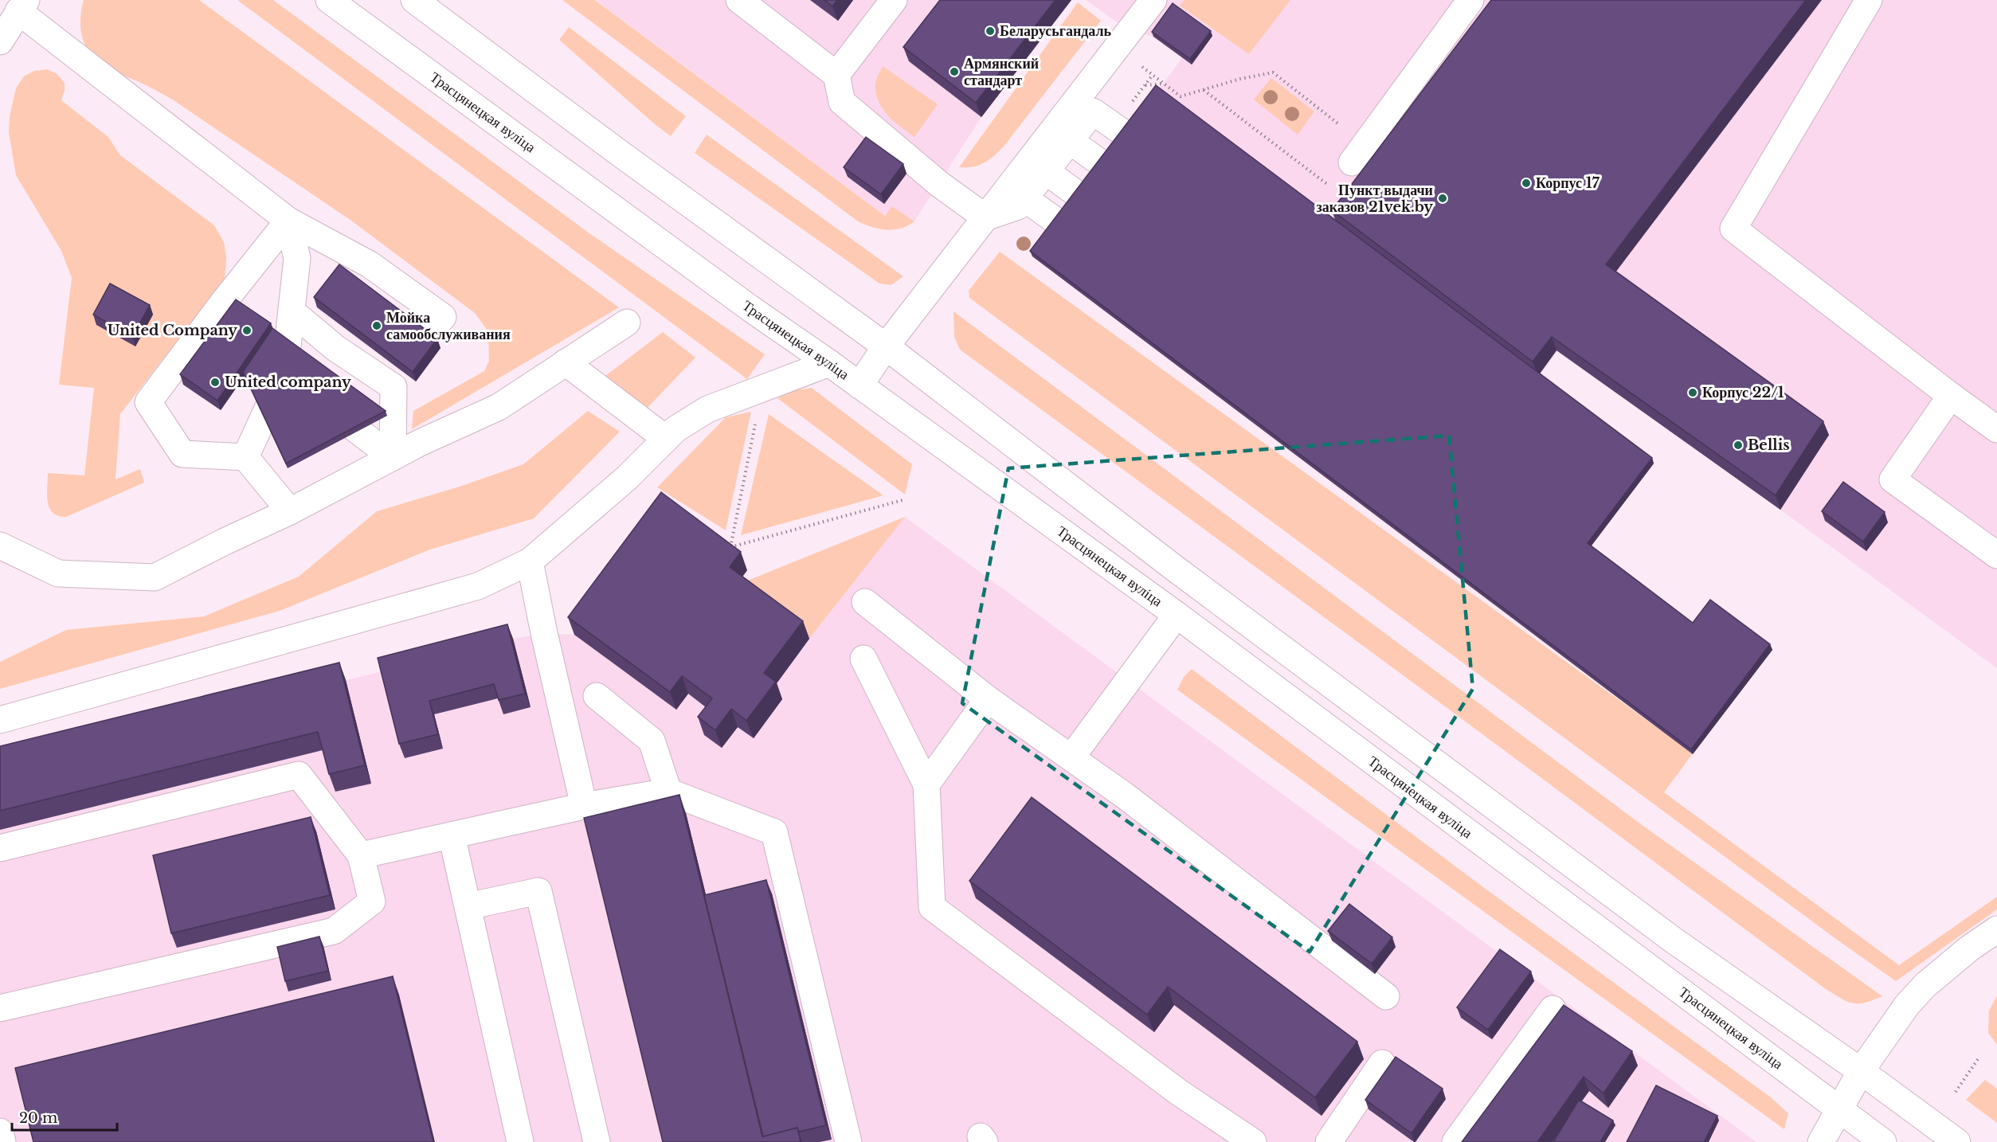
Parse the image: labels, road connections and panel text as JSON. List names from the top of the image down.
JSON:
{
  "streets": {
    "main road": ["Трасцянецкая вуліца"]
  },
  "places": [
    "Беларусьгандаль",
    "Армянский стандарт",
    "Корпус 17",
    "Пункт выдачи заказов 21vek.by",
    "Мойка самообслуживания",
    "United Company",
    "United company",
    "Корпус 22/1",
    "Bellis"
  ],
  "scale_bar": "20 m"
}
